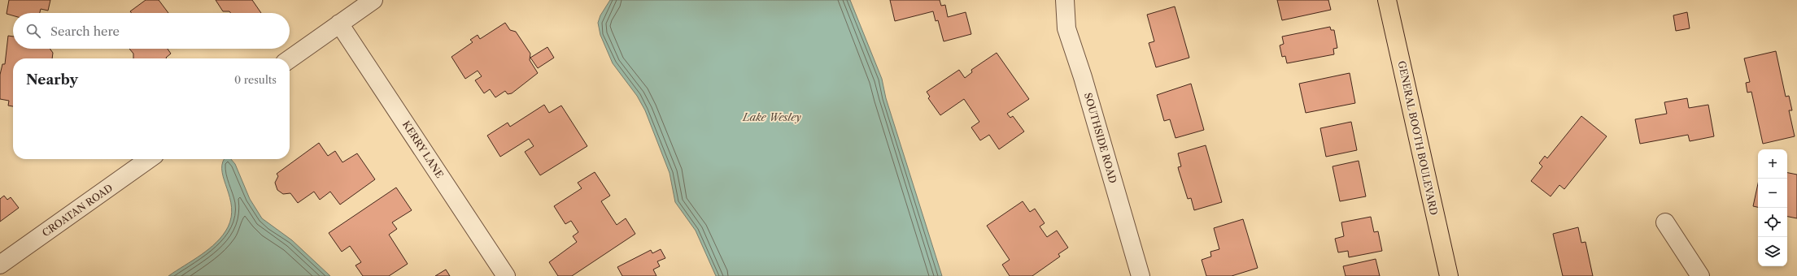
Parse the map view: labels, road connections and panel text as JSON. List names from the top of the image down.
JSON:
{
  "streets": {
    "highway": ["GENERAL BOOTH BOULEVARD"],
    "street": ["SOUTHSIDE ROAD", "KERRY LANE", "CROATAN ROAD"]
  },
  "water": ["Lake Wesley"],
  "page": {
    "search": "Search here",
    "heading": ["Nearby", "0 results"],
    "map_buttons": ["+", "−"]
  }
}
